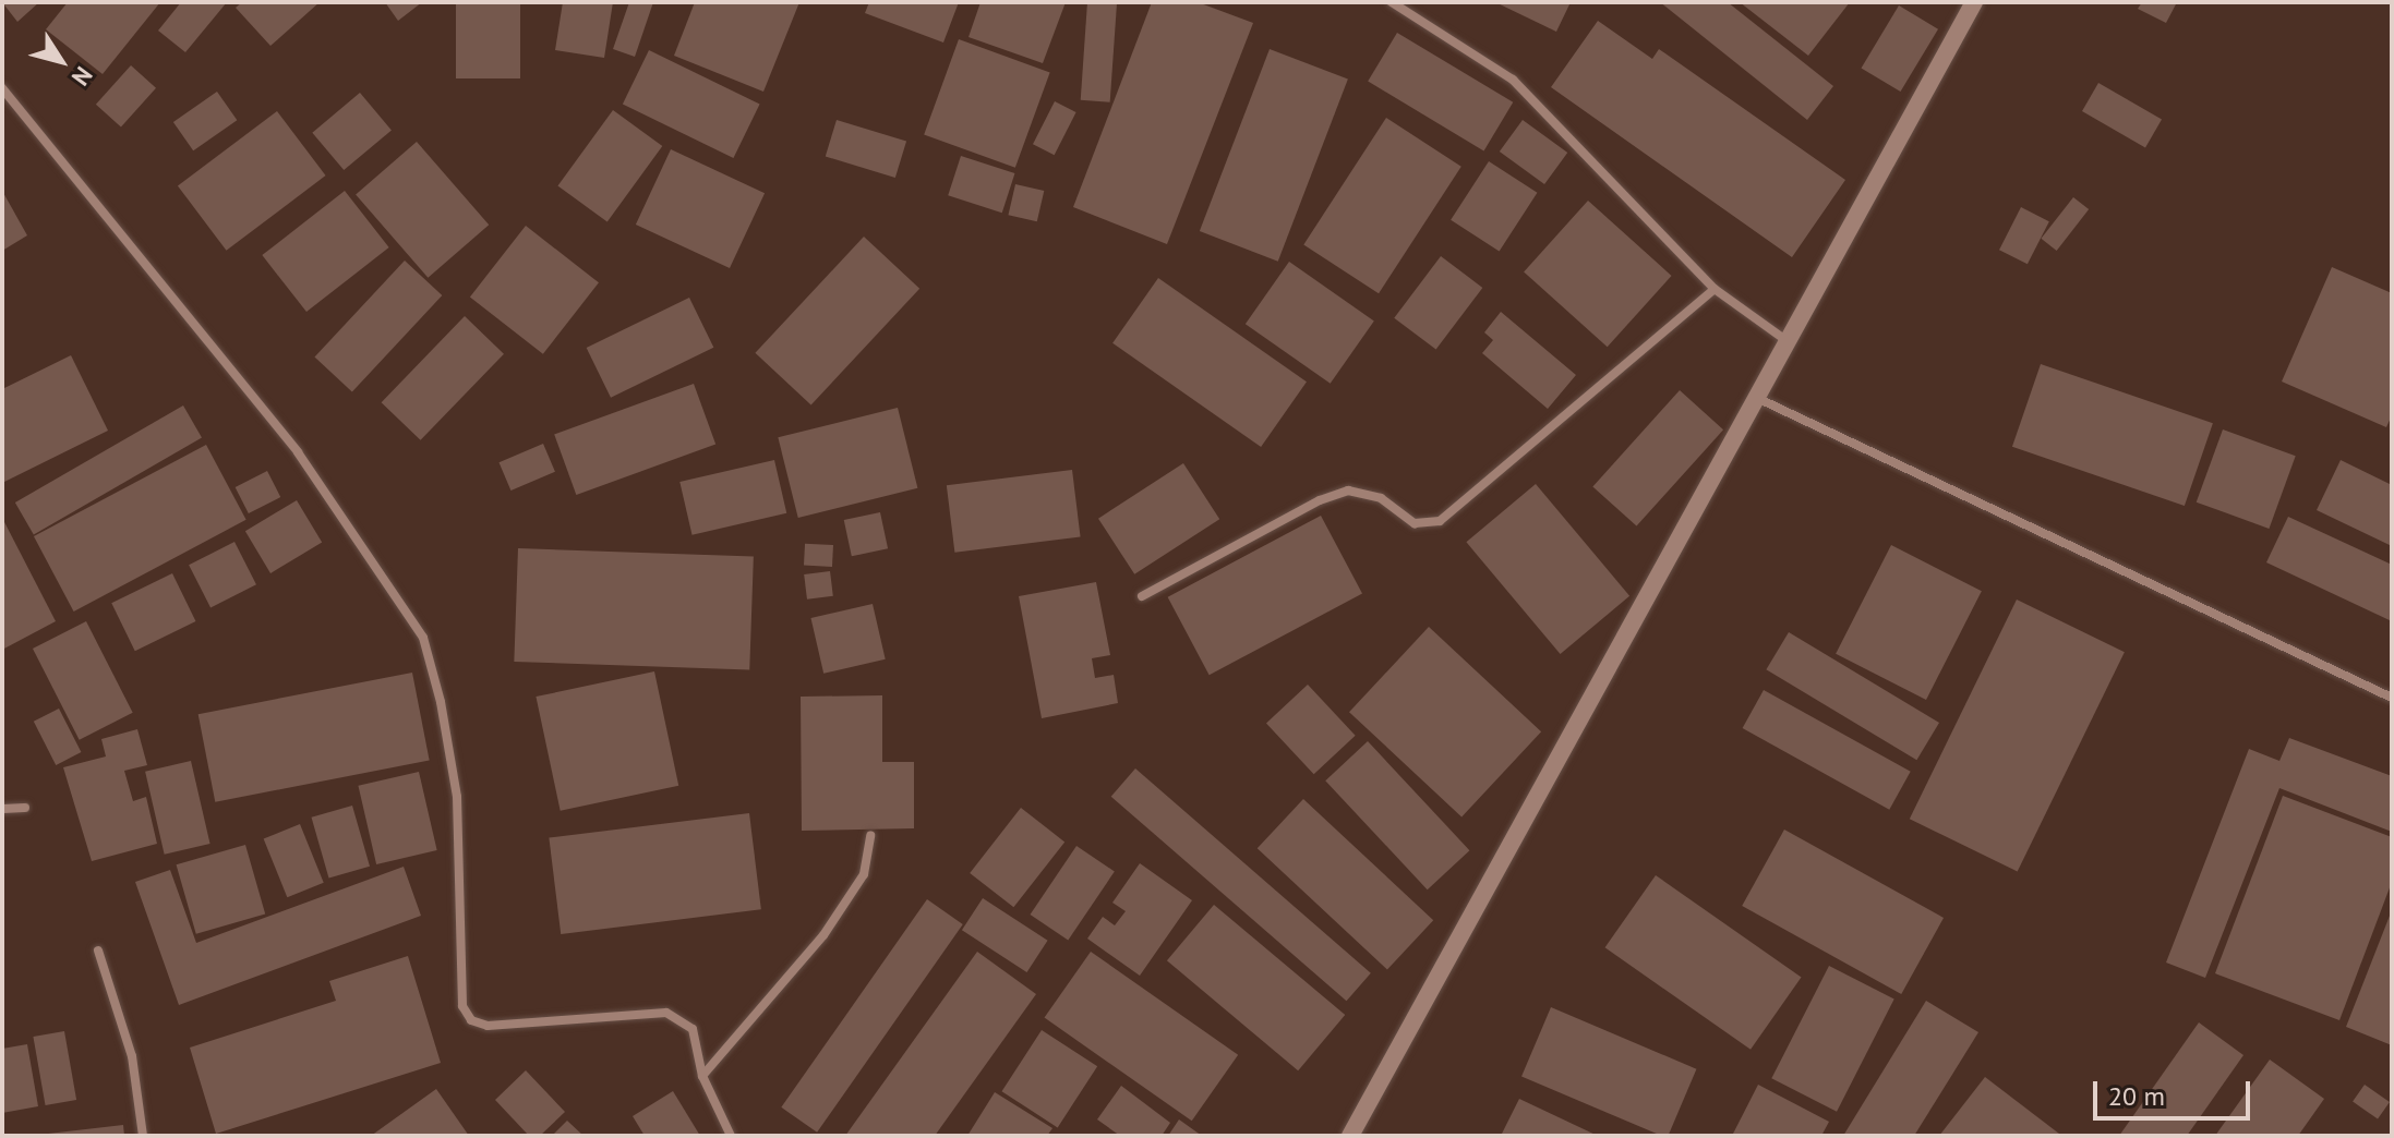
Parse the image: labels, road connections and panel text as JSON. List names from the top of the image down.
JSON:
{
  "scale_bar": "20 m",
  "north": "bottom right"
}
